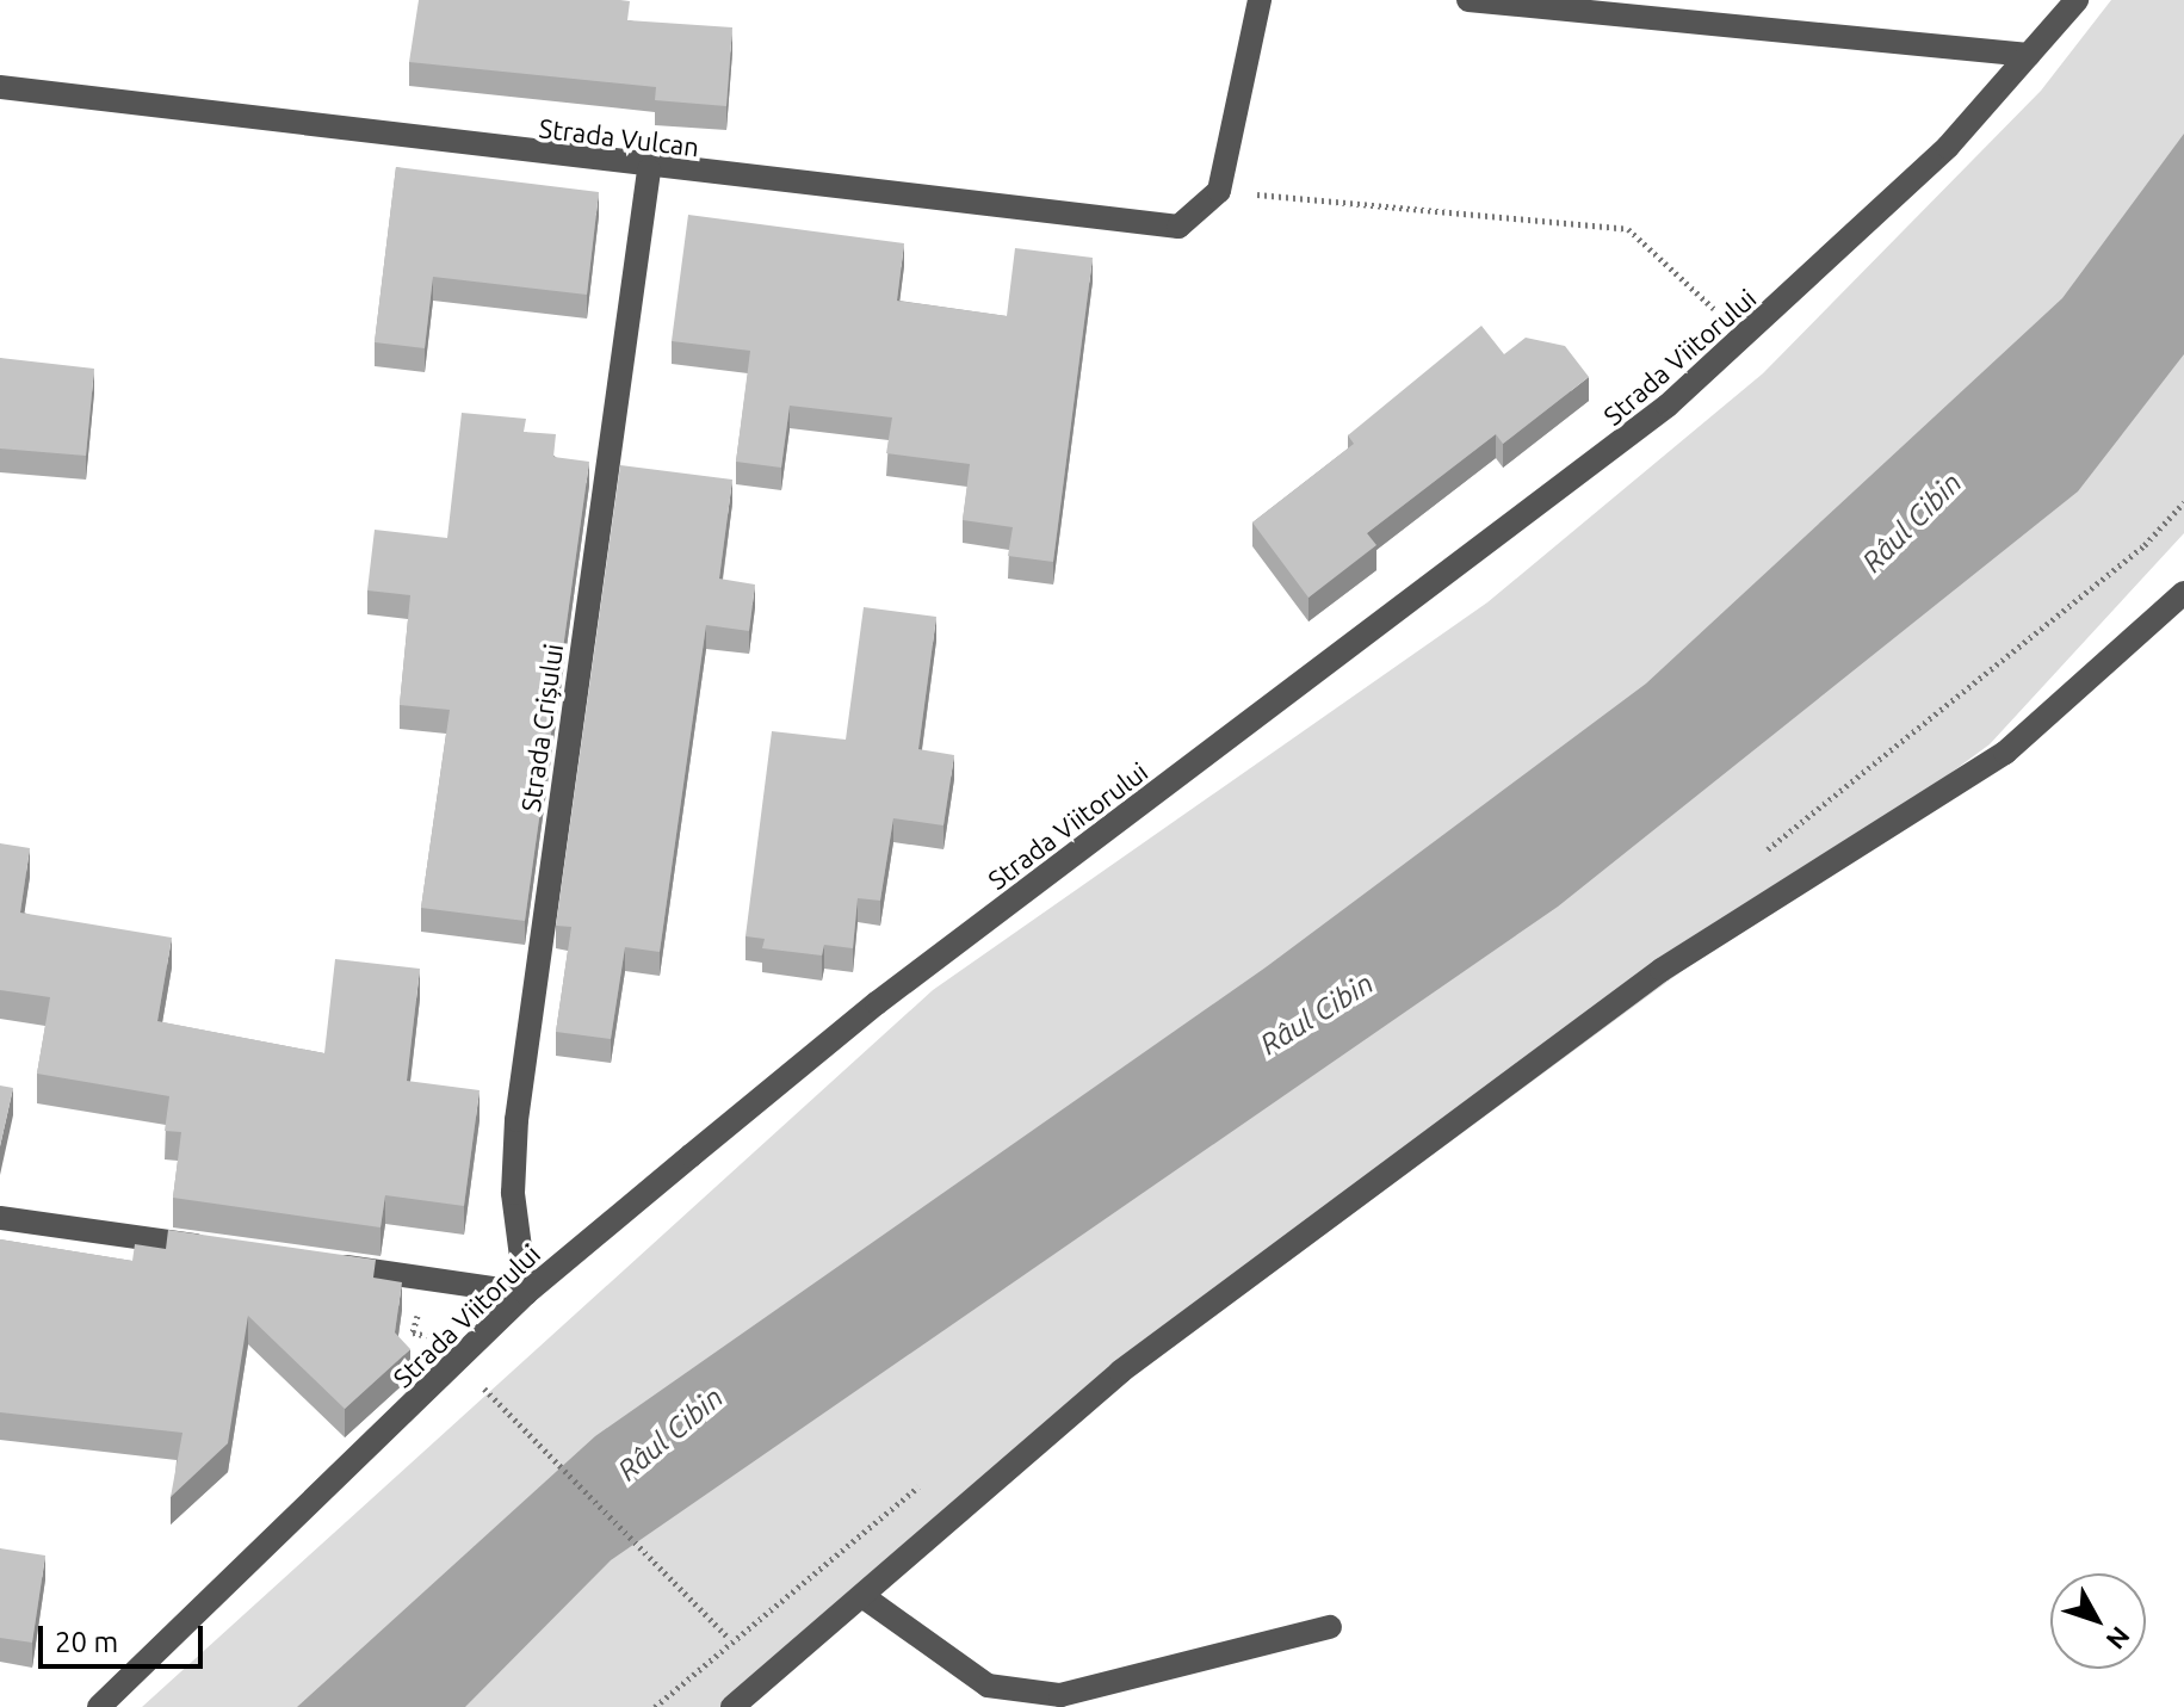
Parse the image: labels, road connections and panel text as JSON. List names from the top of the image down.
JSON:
{
  "streets": {
    "street": ["Strada Vulcan", "Strada Viitorului", "Strada Crișului"]
  },
  "crossings": [
    ["Strada Vulcan", "Strada Crișului"],
    ["Strada Viitorului", "Strada Crișului"]
  ],
  "water": ["Râul Cibin"],
  "scale_bar": "20 m",
  "north": "bottom right"
}
